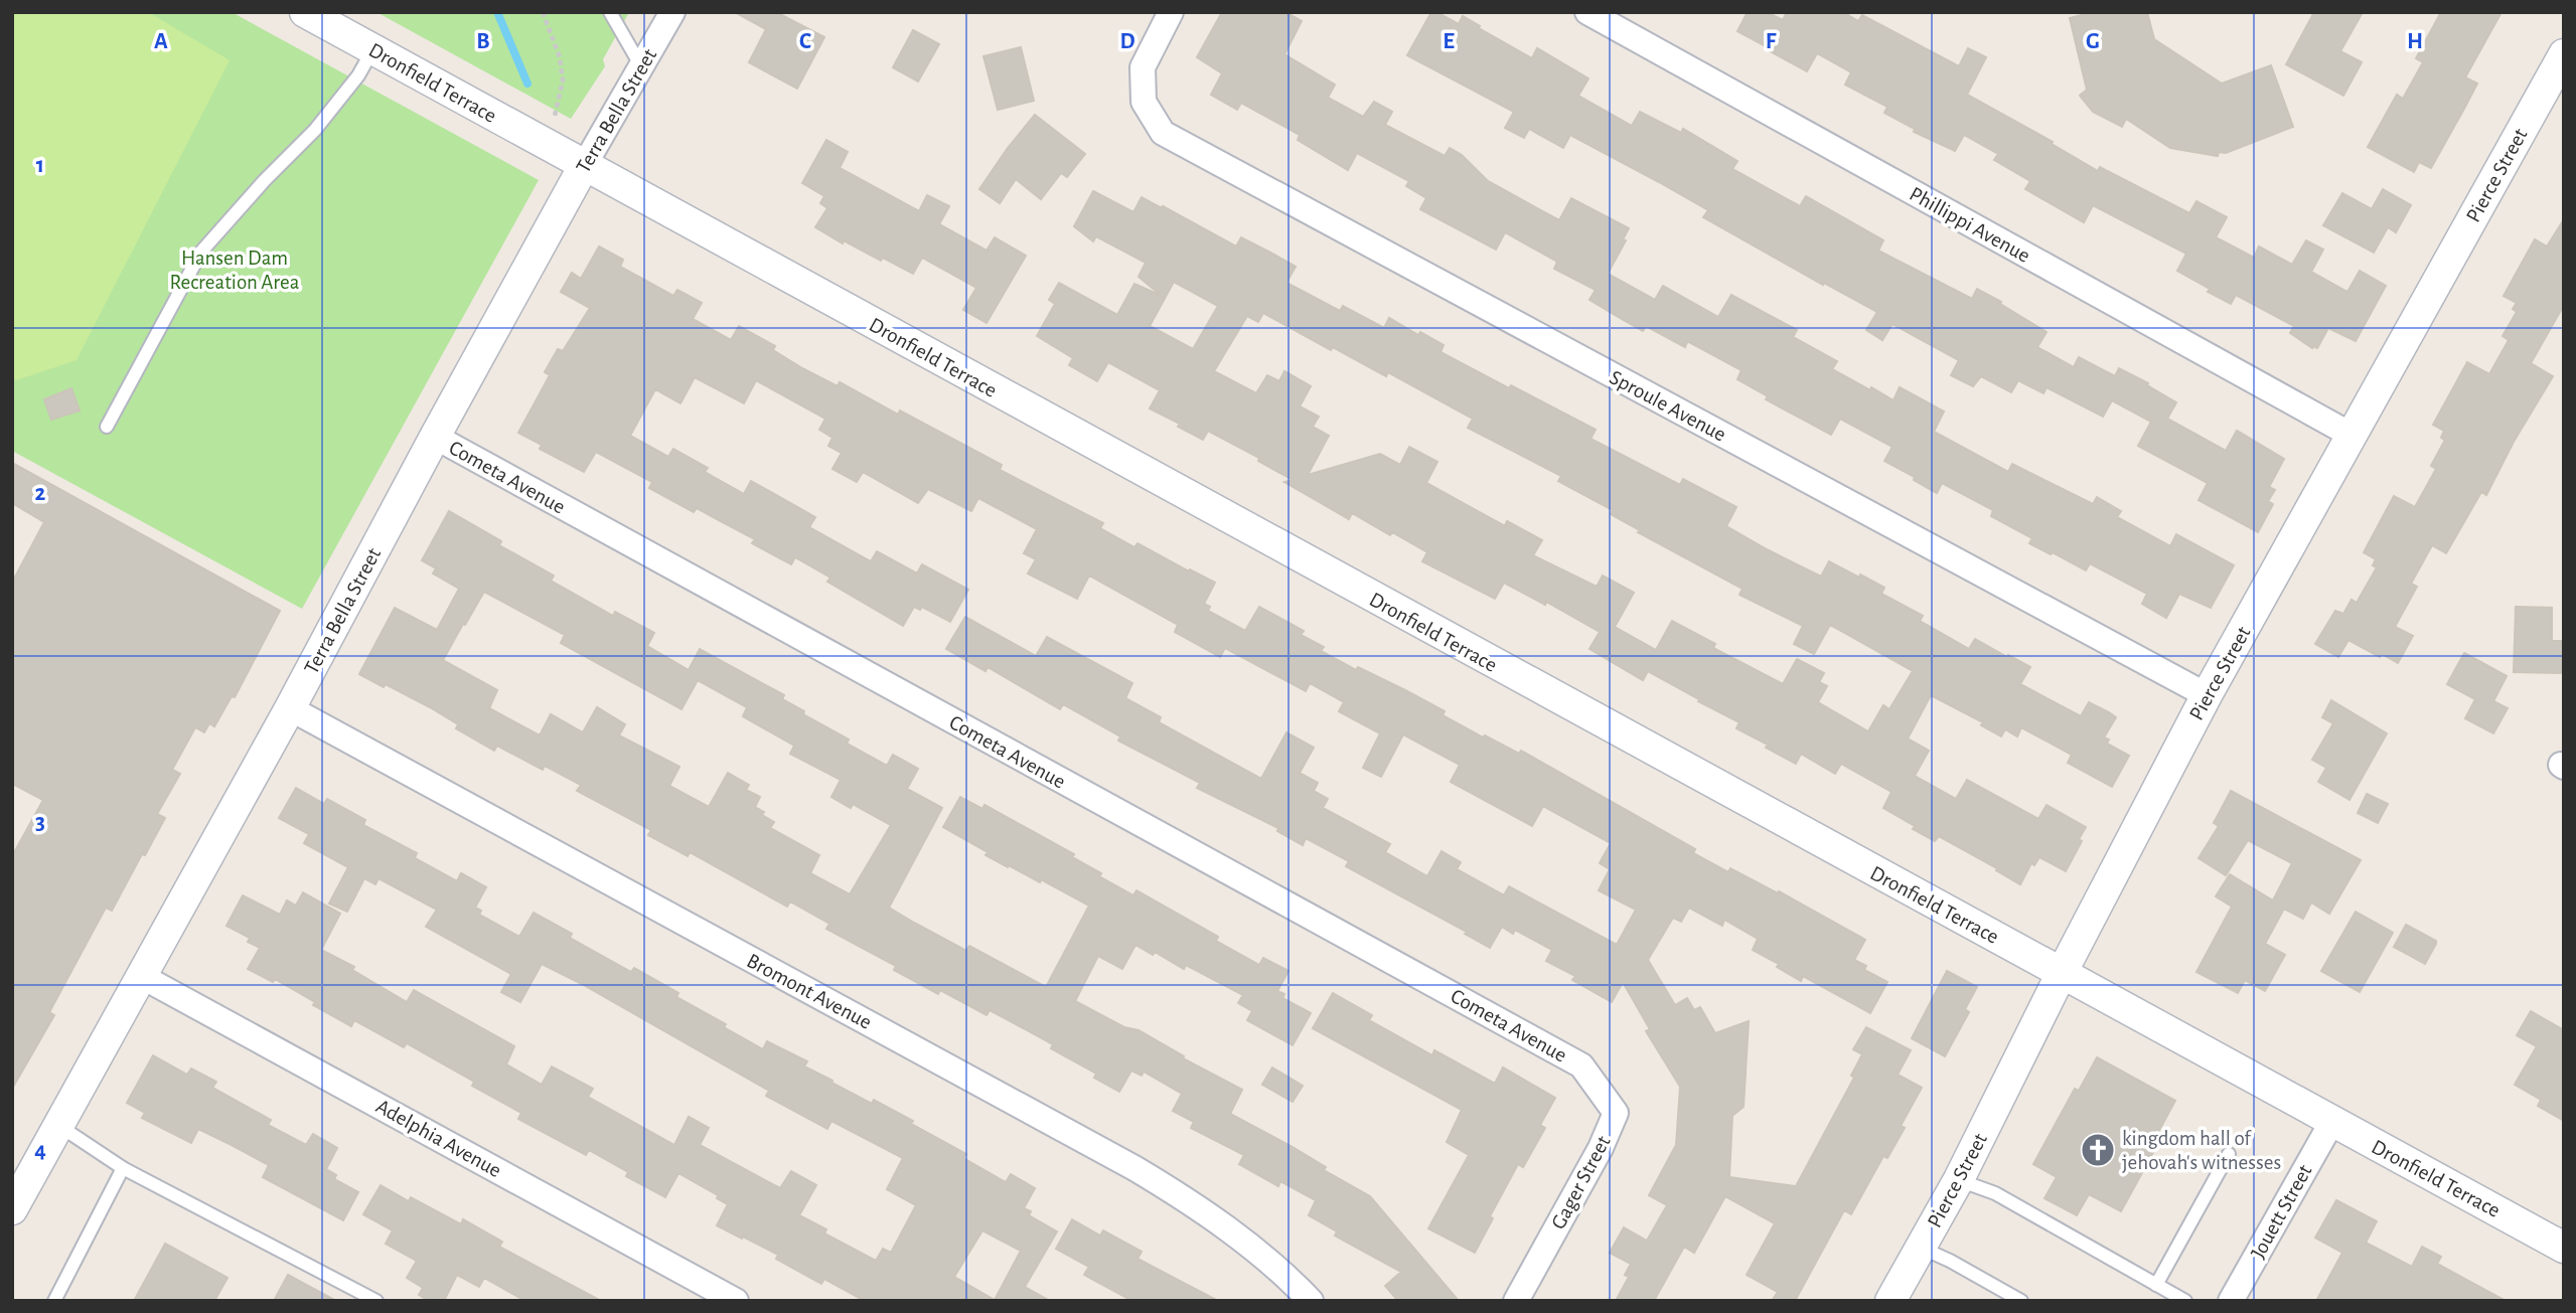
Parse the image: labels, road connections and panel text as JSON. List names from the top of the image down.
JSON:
{
  "streets": {
    "street": [
      "Dronfield Terrace",
      "Terra Bella Street",
      "Pierce Street",
      "Phillippi Avenue",
      "Sproule Avenue",
      "Cometa Avenue",
      "Bromont Avenue",
      "Adelphia Avenue",
      "Gager Street",
      "Jouett Street"
    ]
  },
  "crossings": [
    ["Dronfield Terrace", "Terra Bella Street"],
    ["Dronfield Terrace", "Pierce Street"],
    ["Dronfield Terrace", "Jouett Street"],
    ["Terra Bella Street", "Cometa Avenue"],
    ["Terra Bella Street", "Bromont Avenue"],
    ["Terra Bella Street", "Adelphia Avenue"],
    ["Pierce Street", "Phillippi Avenue"],
    ["Pierce Street", "Sproule Avenue"],
    ["Cometa Avenue", "Gager Street"]
  ],
  "parks": ["Hansen Dam Recreation Area"],
  "places": {
    "church": ["kingdom hall of jehovah's witnesses"]
  },
  "grid": {
    "columns": [
      "A",
      "B",
      "C",
      "D",
      "E",
      "F",
      "G",
      "H"
    ],
    "rows": [
      "1",
      "2",
      "3",
      "4"
    ]
  }
}
